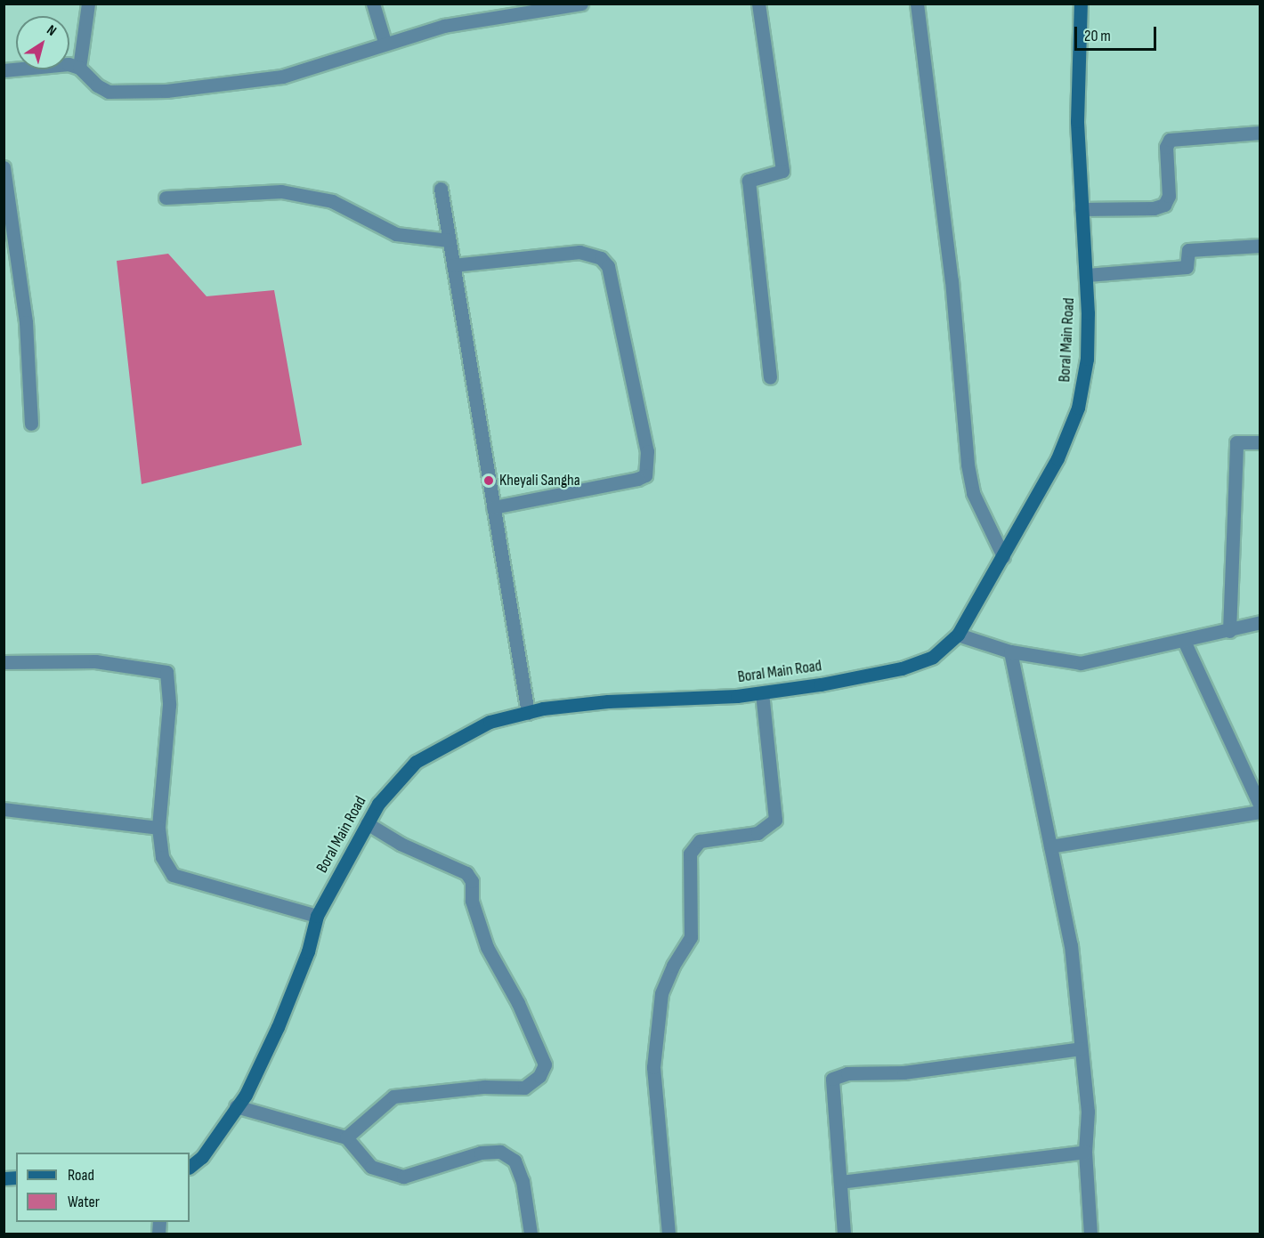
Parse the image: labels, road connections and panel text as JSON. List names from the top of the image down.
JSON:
{
  "streets": {
    "main road": ["Boral Main Road"]
  },
  "places": ["Kheyali Sangha"],
  "legend": ["Road", "Water"],
  "scale_bar": "20 m",
  "north": "top right"
}
